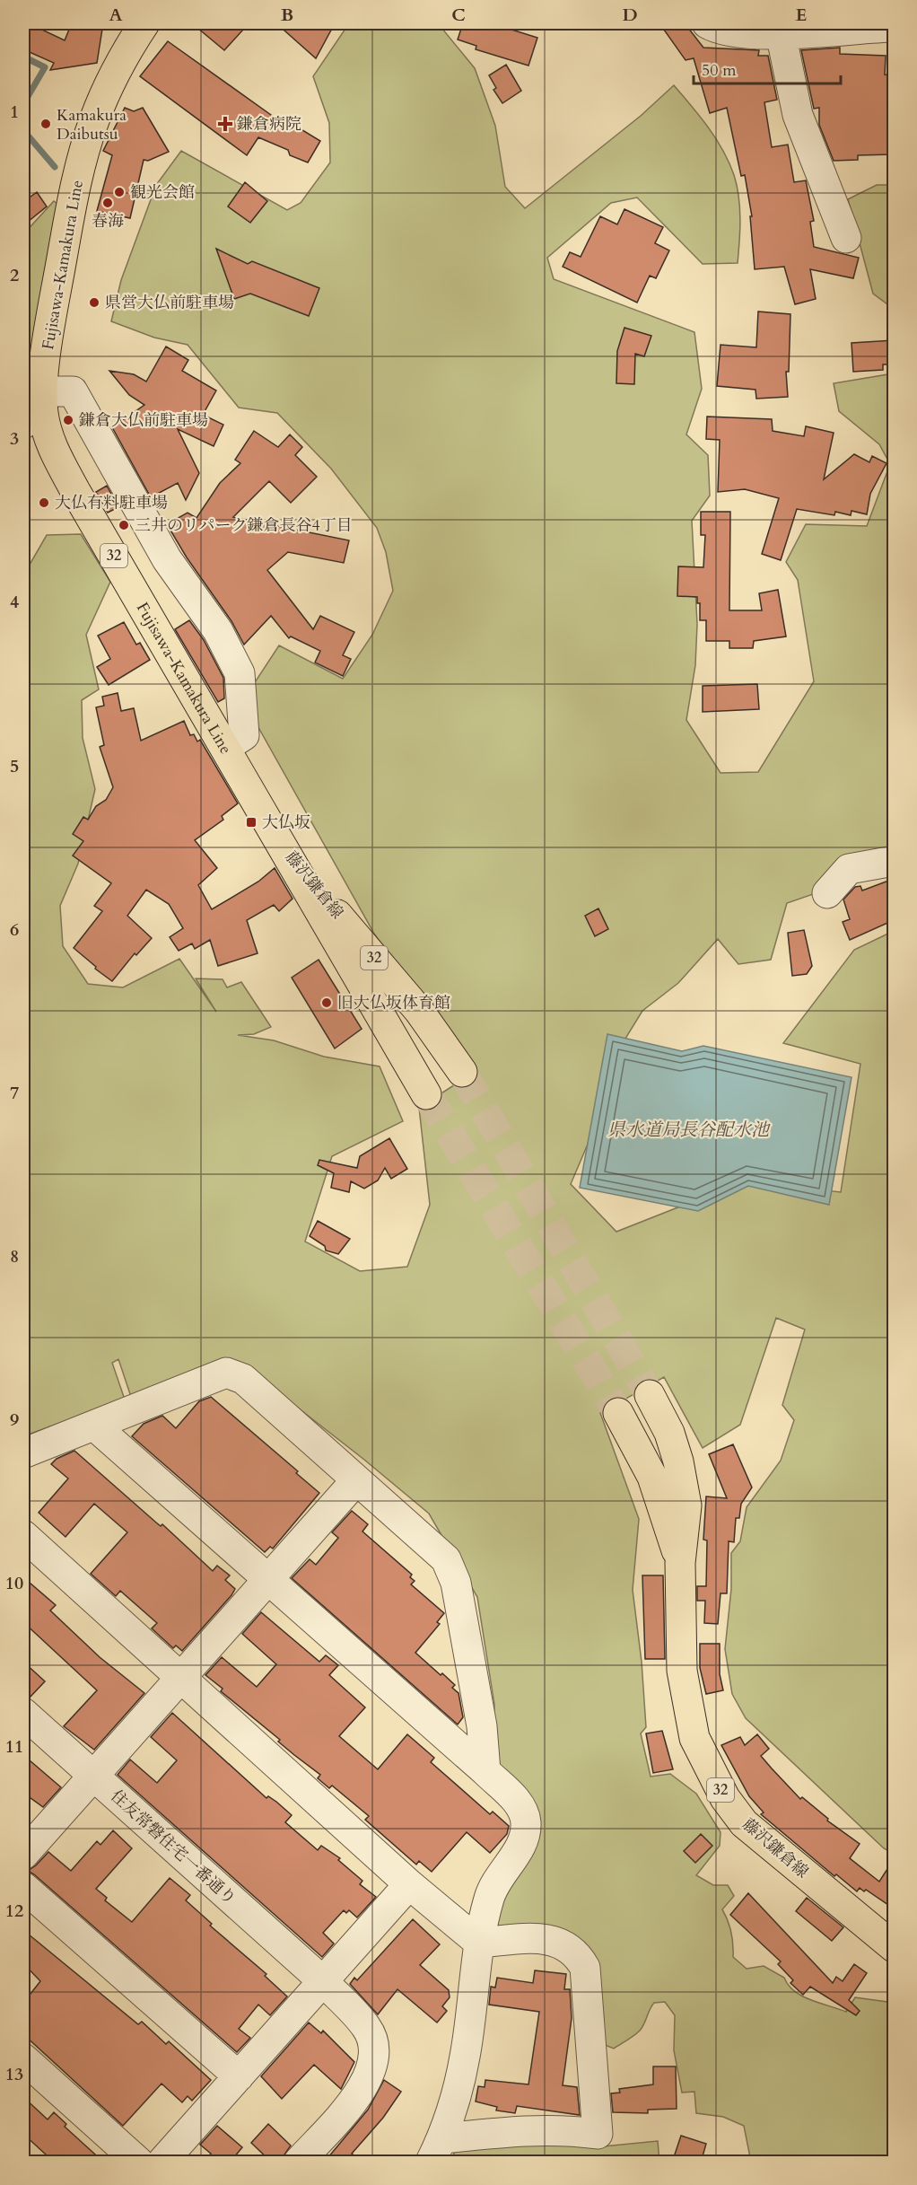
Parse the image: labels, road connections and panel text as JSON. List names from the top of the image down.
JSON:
{
  "streets": {
    "main road": ["Fujisawa-Kamakura Line", "32", "藤沢鎌倉線"],
    "street": ["住友常磐住宅一番通り"]
  },
  "crossings": [
    ["Fujisawa-Kamakura Line", "藤沢鎌倉線"]
  ],
  "water": ["県水道局長谷配水池"],
  "places": {
    "other": [
      "Kamakura Daibutsu",
      "観光会館",
      "春海",
      "県営大仏前駐車場",
      "鎌倉大仏前駐車場",
      "大仏有料駐車場",
      "三井のリパーク鎌倉長谷4丁目",
      "旧大仏坂体育館"
    ],
    "health": ["鎌倉病院"],
    "transit": ["大仏坂"]
  },
  "scale_bar": "50 m",
  "grid": {
    "columns": [
      "A",
      "B",
      "C",
      "D",
      "E"
    ],
    "rows": [
      "1",
      "2",
      "3",
      "4",
      "5",
      "6",
      "7",
      "8",
      "9",
      "10",
      "11",
      "12",
      "13"
    ]
  }
}
